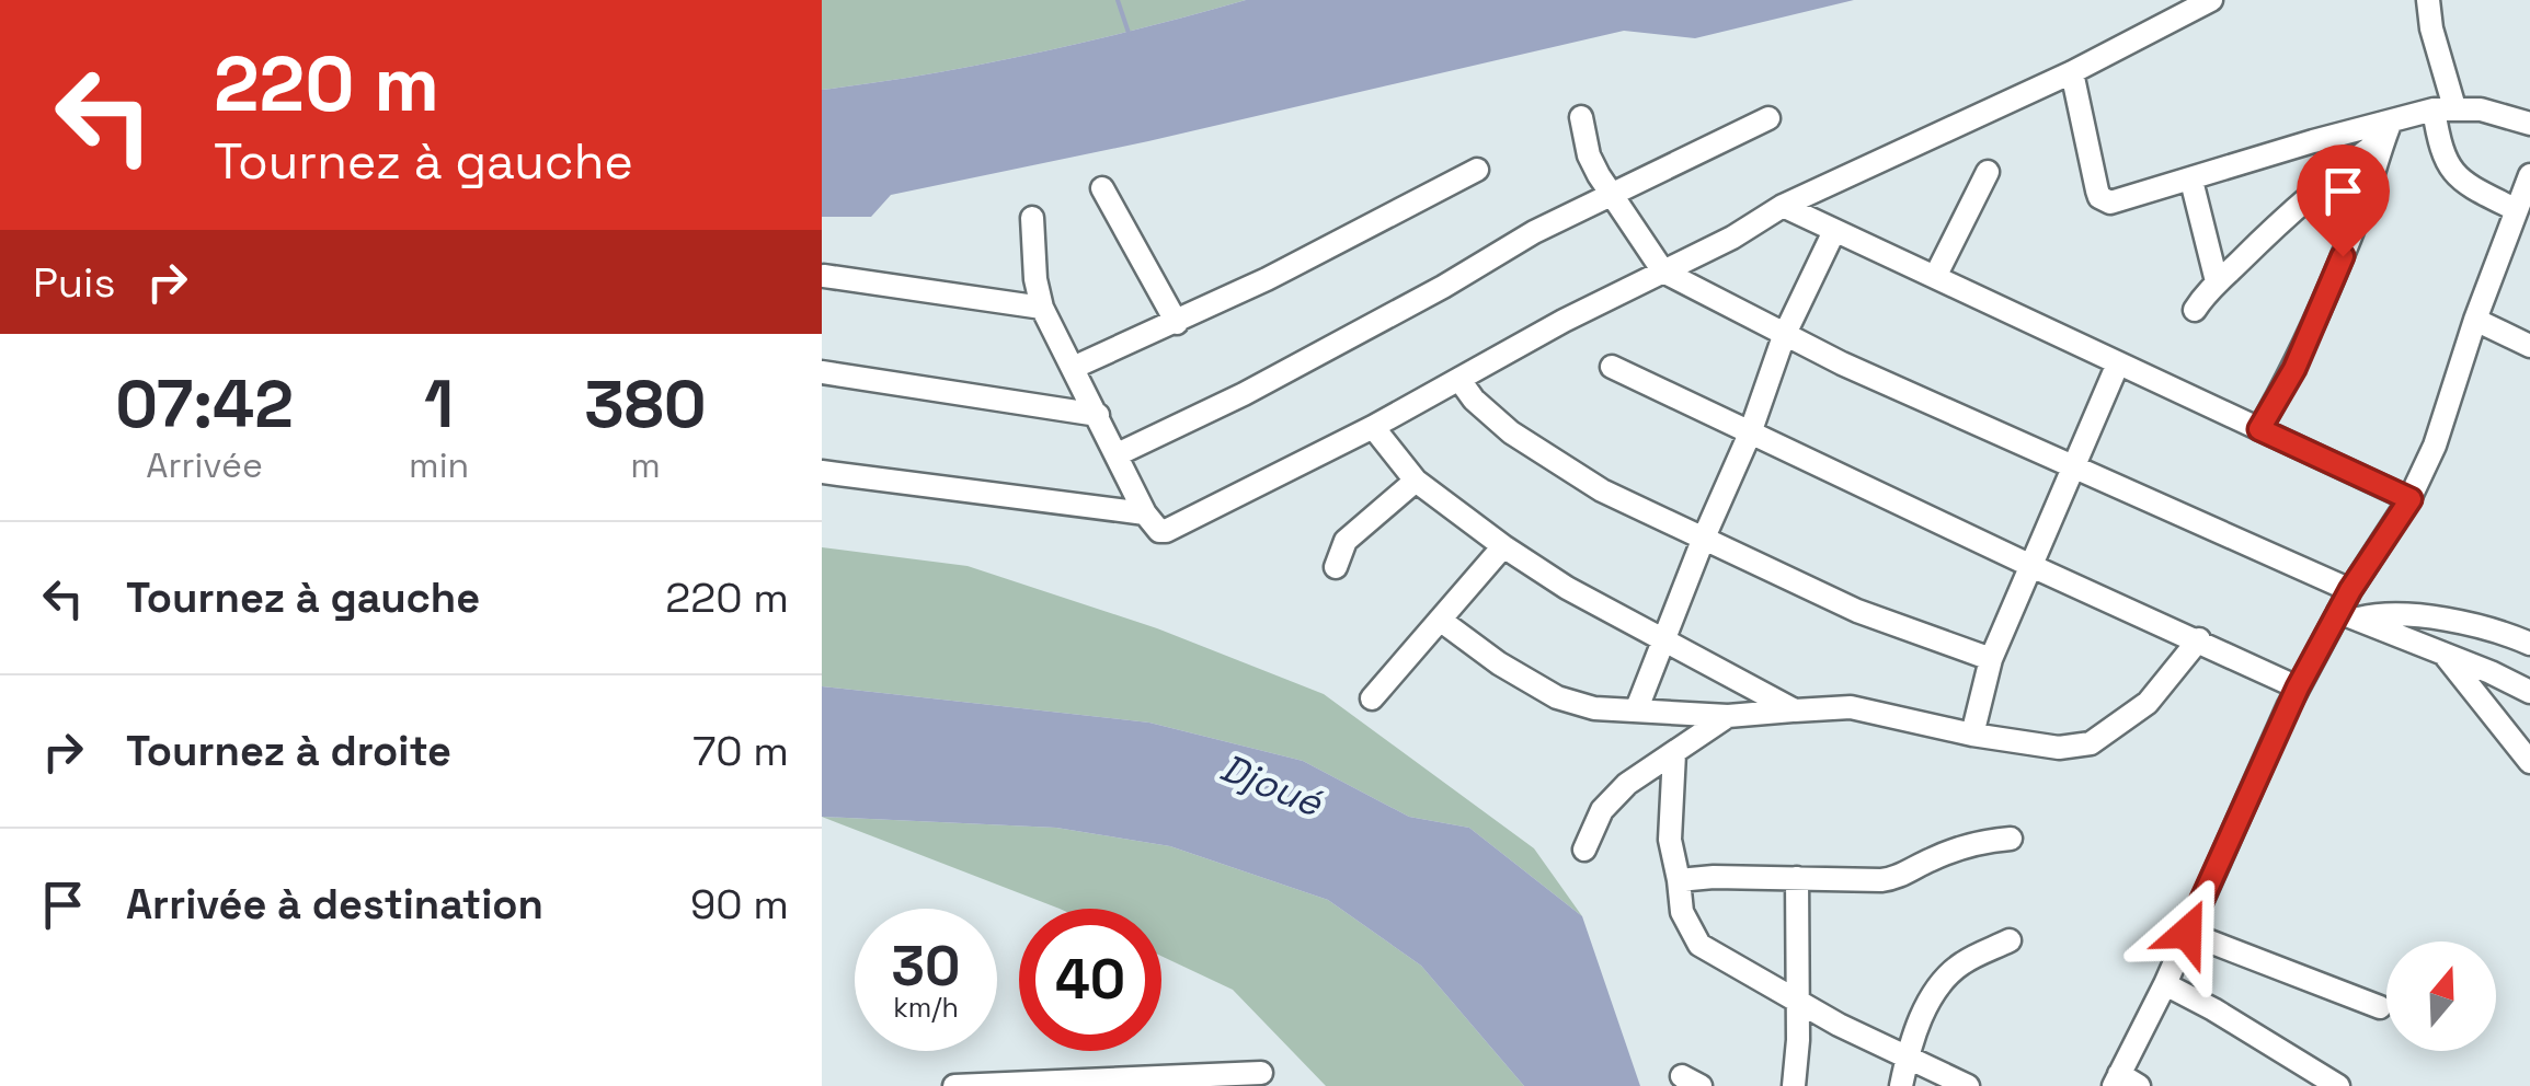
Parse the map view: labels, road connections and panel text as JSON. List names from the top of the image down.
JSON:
{
  "water": ["Djoué"],
  "north": "top",
  "page": {
    "turn": ["220 m", "Tournez à gauche"],
    "then": "Puis",
    "eta": [
      "07:42",
      "Arrivée",
      "1",
      "min",
      "380",
      "m"
    ],
    "list": [
      {
        "name": "Tournez à gauche",
        "value": "220 m"
      },
      {
        "name": "Tournez à droite",
        "value": "70 m"
      },
      {
        "name": "Arrivée à destination",
        "value": "90 m"
      }
    ],
    "speed": "30 km/h",
    "limit": "40"
  }
}
